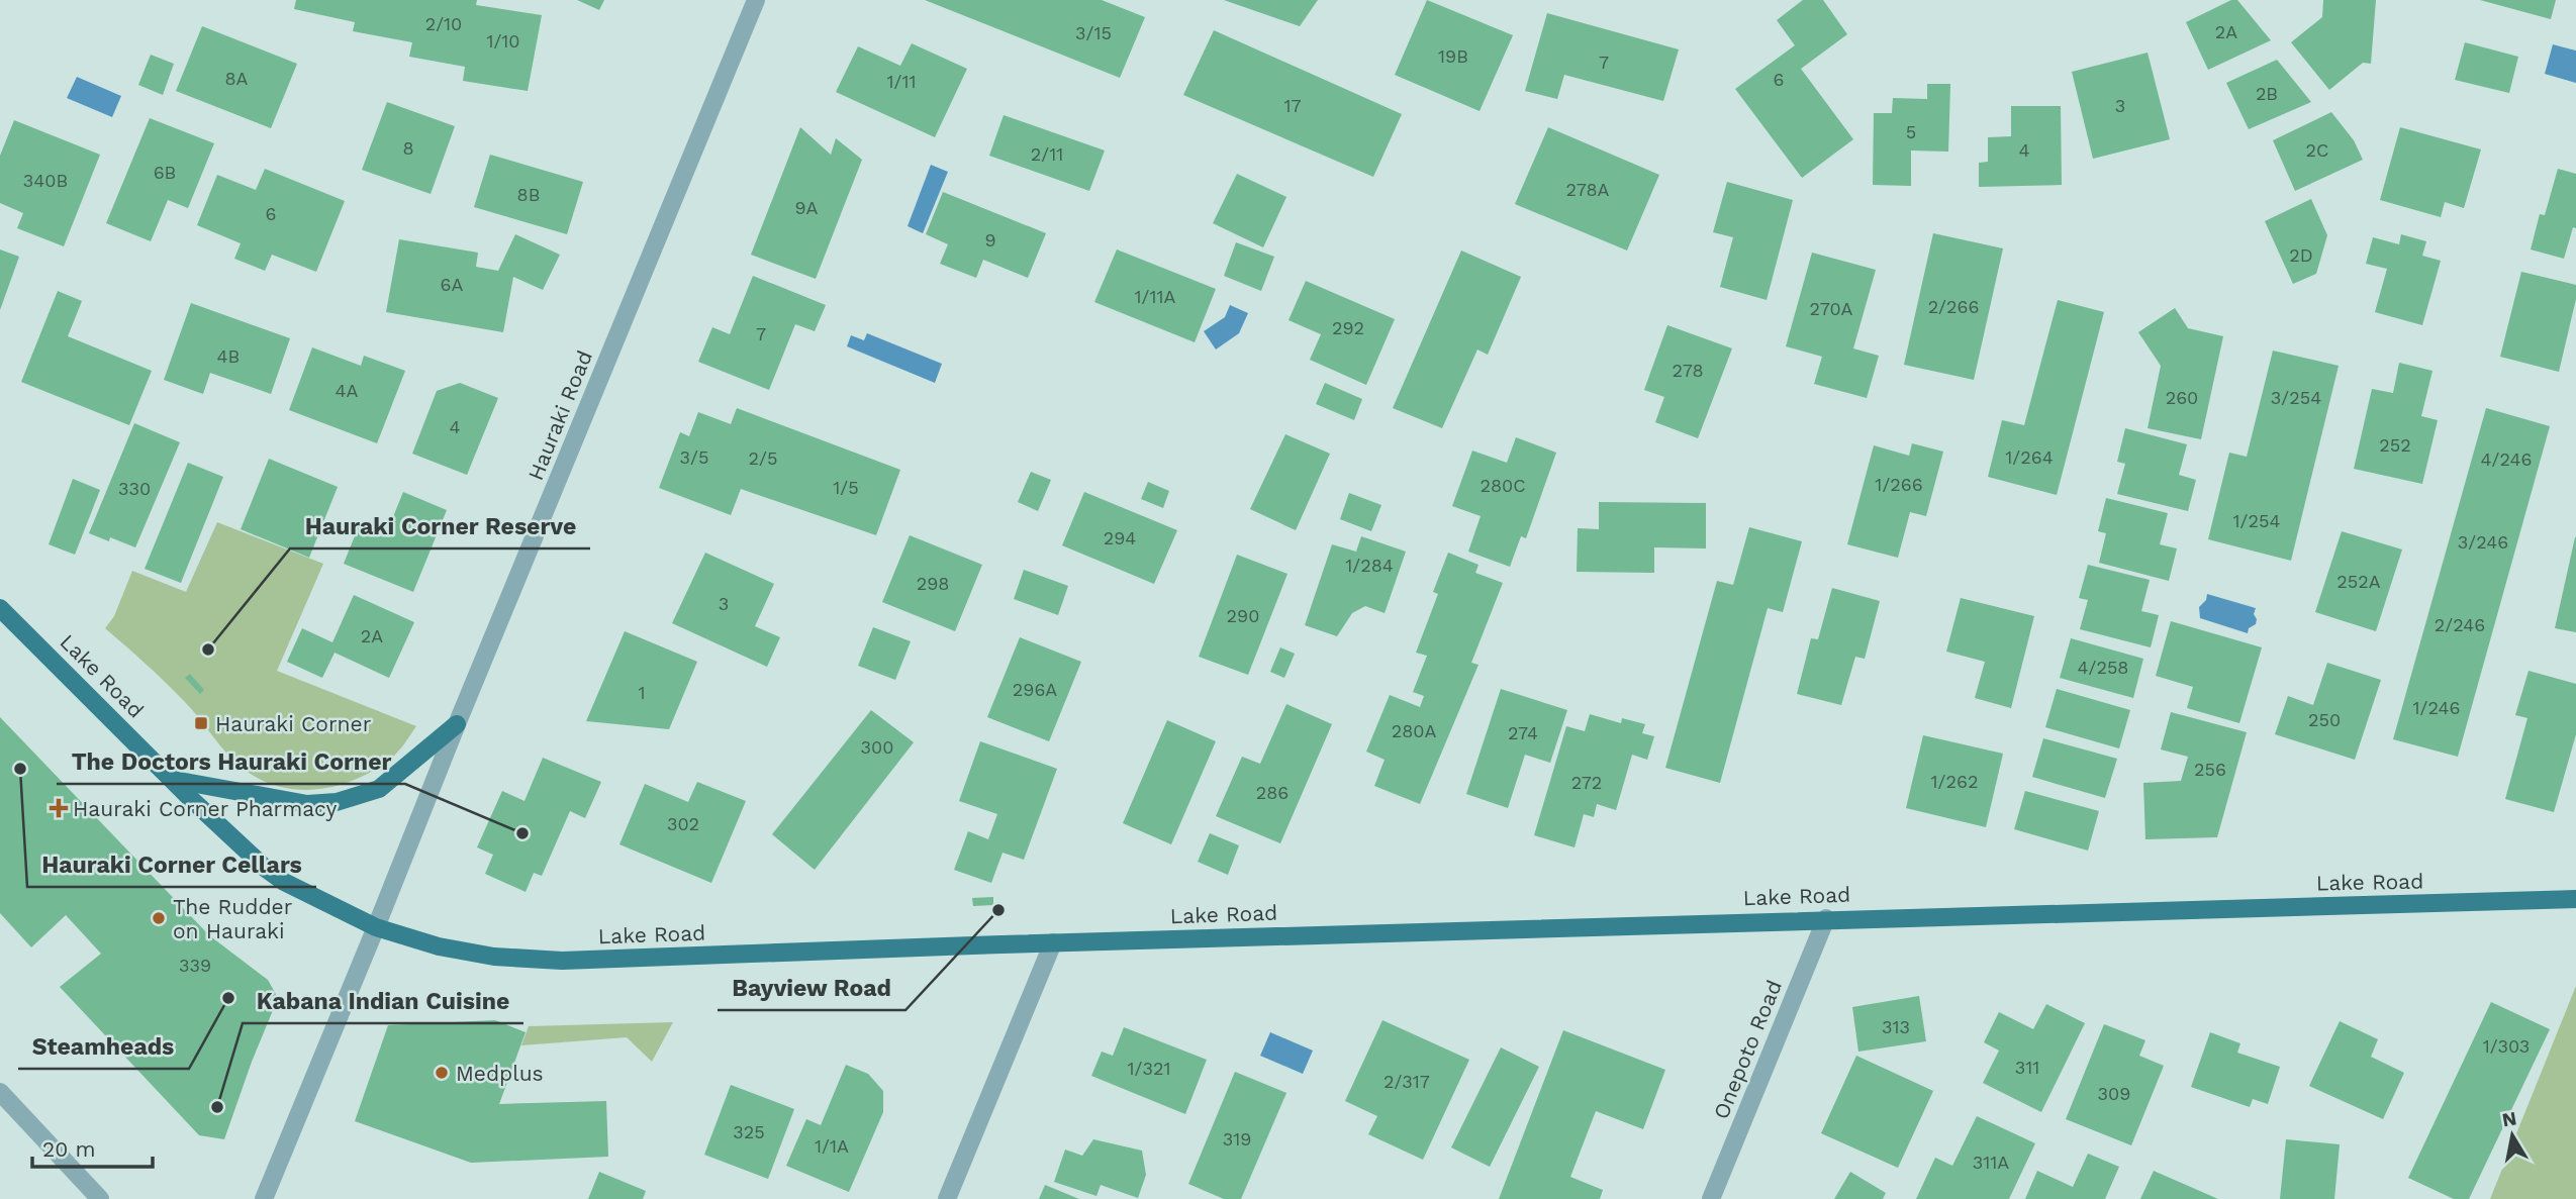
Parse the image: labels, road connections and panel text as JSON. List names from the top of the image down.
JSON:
{
  "streets": {
    "main road": ["Lake Road"],
    "street": ["Hauraki Road", "Onepoto Road"]
  },
  "crossings": [
    ["Hauraki Road", "Lake Road"],
    ["Lake Road", "Onepoto Road"]
  ],
  "places": {
    "other": [
      "Hauraki Corner Reserve",
      "Hauraki Corner Cellars",
      "The Doctors Hauraki Corner",
      "Bayview Road",
      "The Rudder on Hauraki",
      "Steamheads",
      "Medplus",
      "Kabana Indian Cuisine"
    ],
    "transit": ["Hauraki Corner"],
    "health": ["Hauraki Corner Pharmacy"]
  },
  "house_numbers": [
    "2/10",
    "2A",
    "3/15",
    "1/10",
    "19B",
    "7",
    "8A",
    "6",
    "1/11",
    "2B",
    "17",
    "3",
    "5",
    "8",
    "4",
    "2C",
    "2/11",
    "6B",
    "340B",
    "278A",
    "8B",
    "9A",
    "6",
    "9",
    "2D",
    "6A",
    "1/11A",
    "2/266",
    "270A",
    "292",
    "7",
    "4B",
    "278",
    "4A",
    "260",
    "3/254",
    "4",
    "252",
    "3/5",
    "1/264",
    "2/5",
    "4/246",
    "1/266",
    "280C",
    "1/5",
    "330",
    "1/254",
    "294",
    "3/246",
    "1/284",
    "252A",
    "298",
    "3",
    "290",
    "2/246",
    "2A",
    "4/258",
    "296A",
    "1",
    "1/246",
    "250",
    "280A",
    "274",
    "300",
    "256",
    "1/262",
    "272",
    "286",
    "302",
    "339",
    "313",
    "1/303",
    "311",
    "1/321",
    "2/317",
    "309",
    "325",
    "319",
    "1/1A",
    "311A"
  ],
  "scale_bar": "20 m",
  "north": "top"
}
